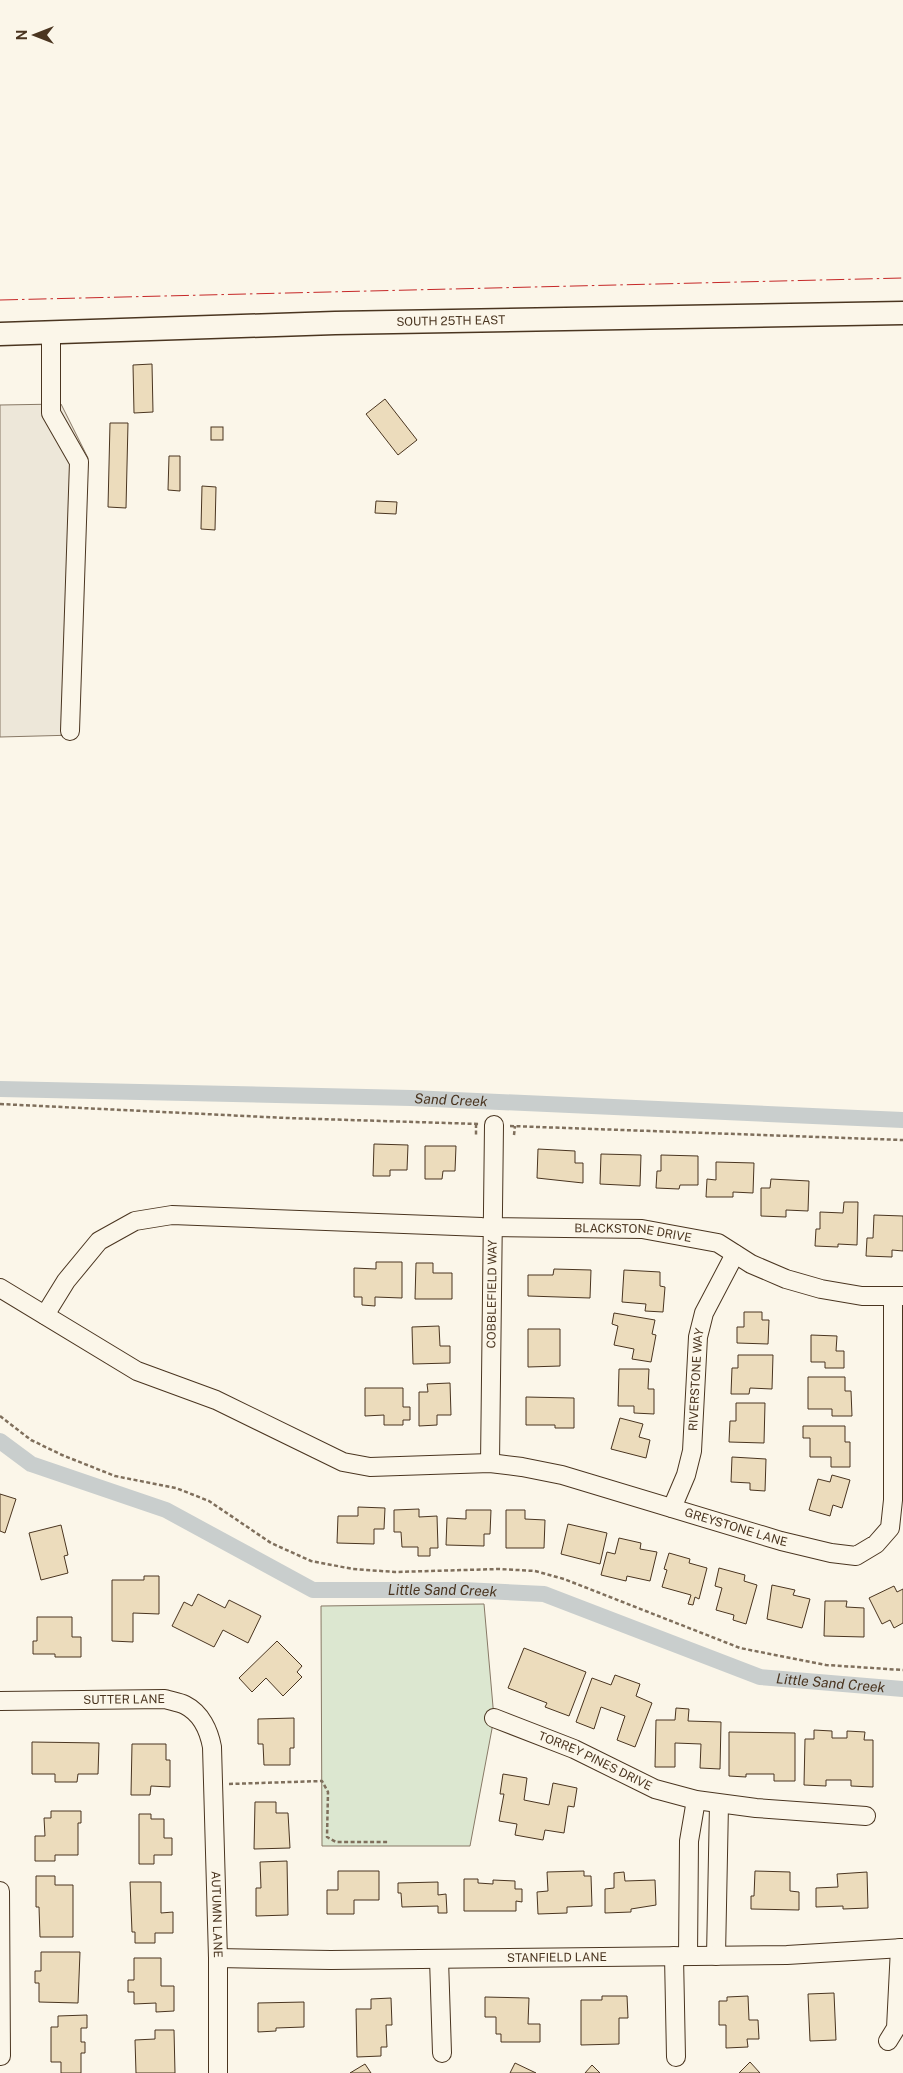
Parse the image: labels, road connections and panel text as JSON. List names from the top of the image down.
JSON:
{
  "streets": {
    "main road": ["SOUTH 25TH EAST"],
    "street": [
      "BLACKSTONE DRIVE",
      "COBBLEFIELD WAY",
      "RIVERSTONE WAY",
      "GREYSTONE LANE",
      "SUTTER LANE",
      "TORREY PINES DRIVE",
      "AUTUMN LANE",
      "STANFIELD LANE"
    ]
  },
  "crossings": [
    ["BLACKSTONE DRIVE", "COBBLEFIELD WAY"],
    ["BLACKSTONE DRIVE", "RIVERSTONE WAY"],
    ["BLACKSTONE DRIVE", "GREYSTONE LANE"],
    ["COBBLEFIELD WAY", "GREYSTONE LANE"],
    ["RIVERSTONE WAY", "GREYSTONE LANE"],
    ["SUTTER LANE", "AUTUMN LANE"],
    ["AUTUMN LANE", "STANFIELD LANE"]
  ],
  "water": ["Sand Creek", "Little Sand Creek"],
  "north": "left"
}
